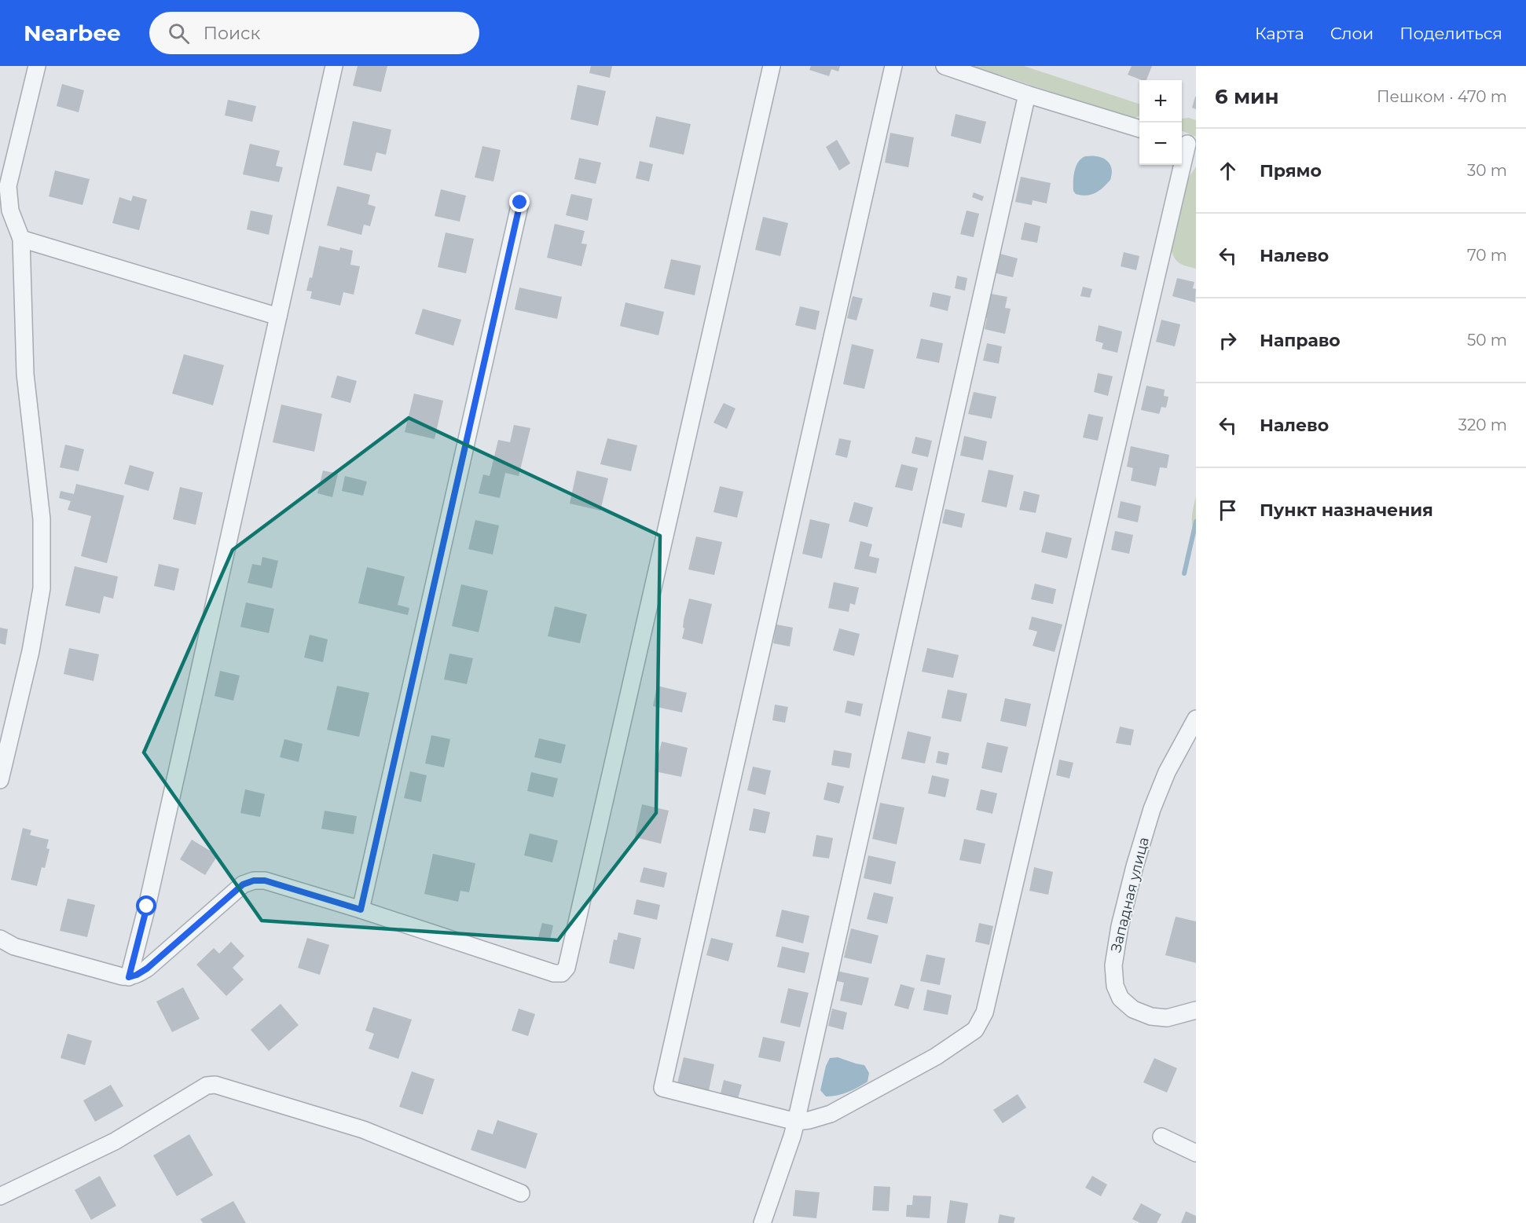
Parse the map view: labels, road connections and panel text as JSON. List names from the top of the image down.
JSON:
{
  "streets": {
    "street": ["Западная улица"]
  },
  "page": {
    "header": "Nearbee",
    "search": "Поиск",
    "nav": ["Карта", "Слои", "Поделиться"],
    "heading": ["6 мин", "Пешком · 470 m"],
    "map_buttons": ["+", "−"],
    "list": [
      ["Прямо", "30 m"],
      ["Налево", "70 m"],
      ["Направо", "50 m"],
      ["Налево", "320 m"],
      "Пункт назначения"
    ]
  }
}
